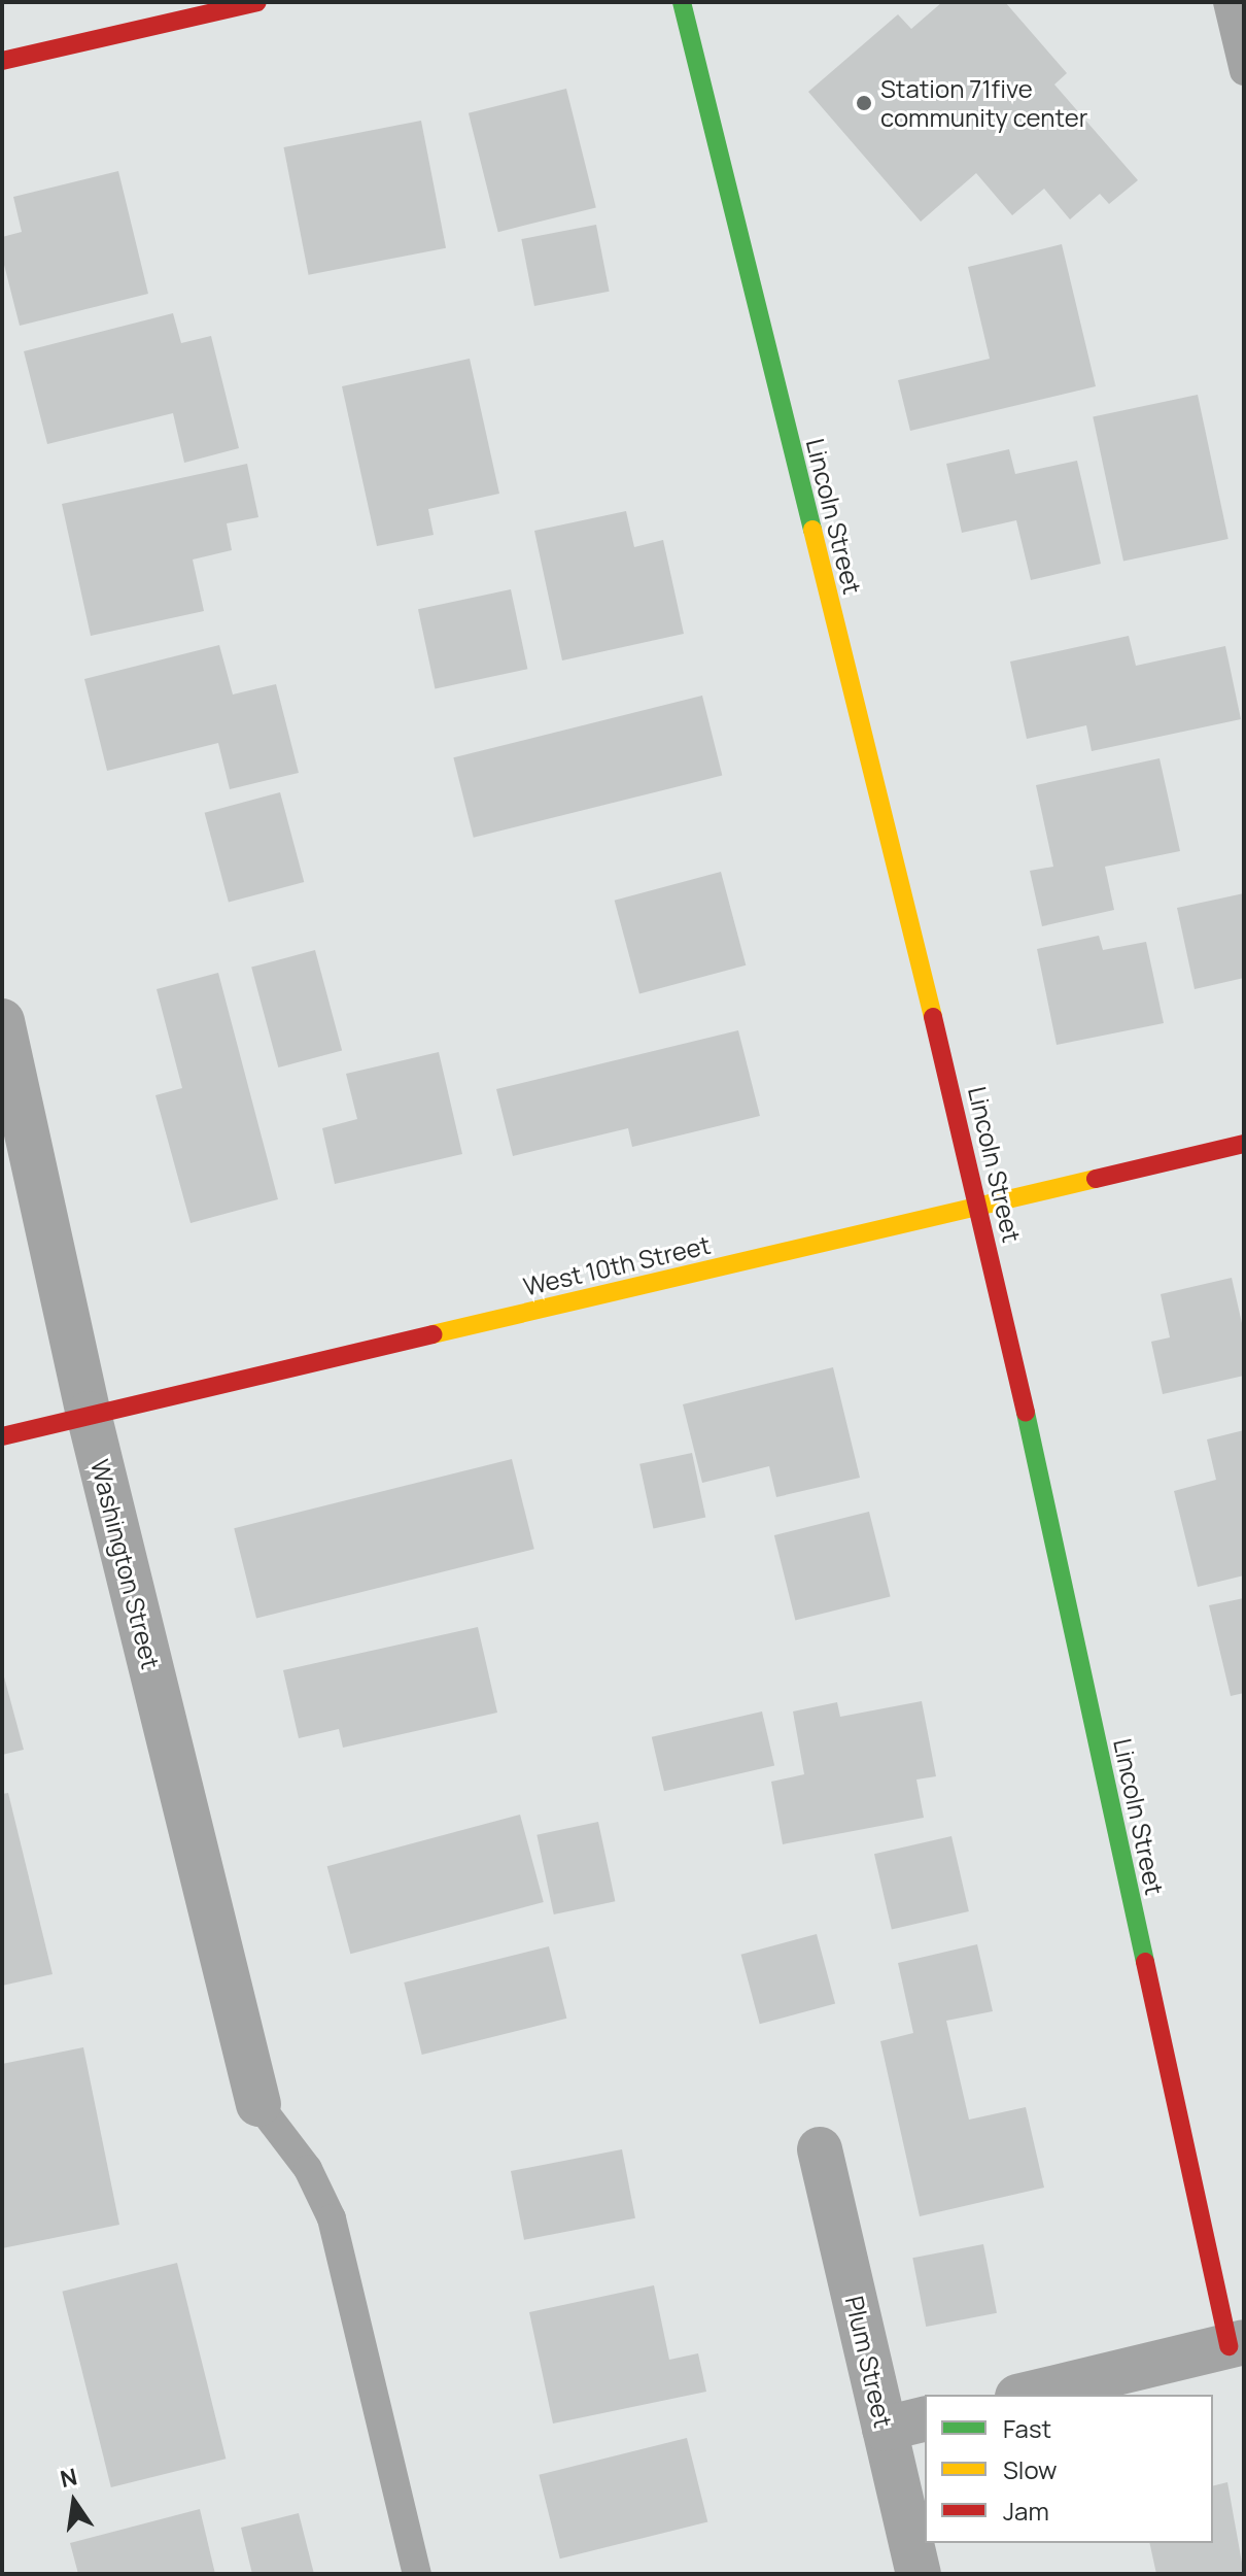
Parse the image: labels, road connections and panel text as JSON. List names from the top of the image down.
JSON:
{
  "streets": {
    "street": [
      "Lincoln Street",
      "West 10th Street",
      "Washington Street",
      "Plum Street"
    ]
  },
  "crossings": [
    ["Lincoln Street", "West 10th Street"],
    ["West 10th Street", "Washington Street"]
  ],
  "places": ["Station 71five community center"],
  "legend": ["Fast", "Slow", "Jam"],
  "north": "top"
}
